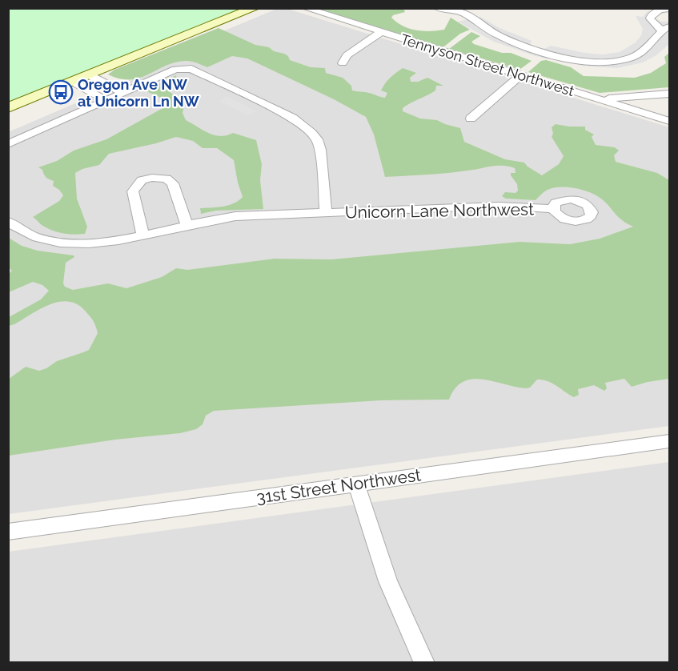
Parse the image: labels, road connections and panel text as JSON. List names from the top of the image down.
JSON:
{
  "streets": {
    "street": ["Tennyson Street Northwest", "Unicorn Lane Northwest", "31st Street Northwest"]
  },
  "places": {
    "bus stop": ["Oregon Ave NW at Unicorn Ln NW"]
  }
}
